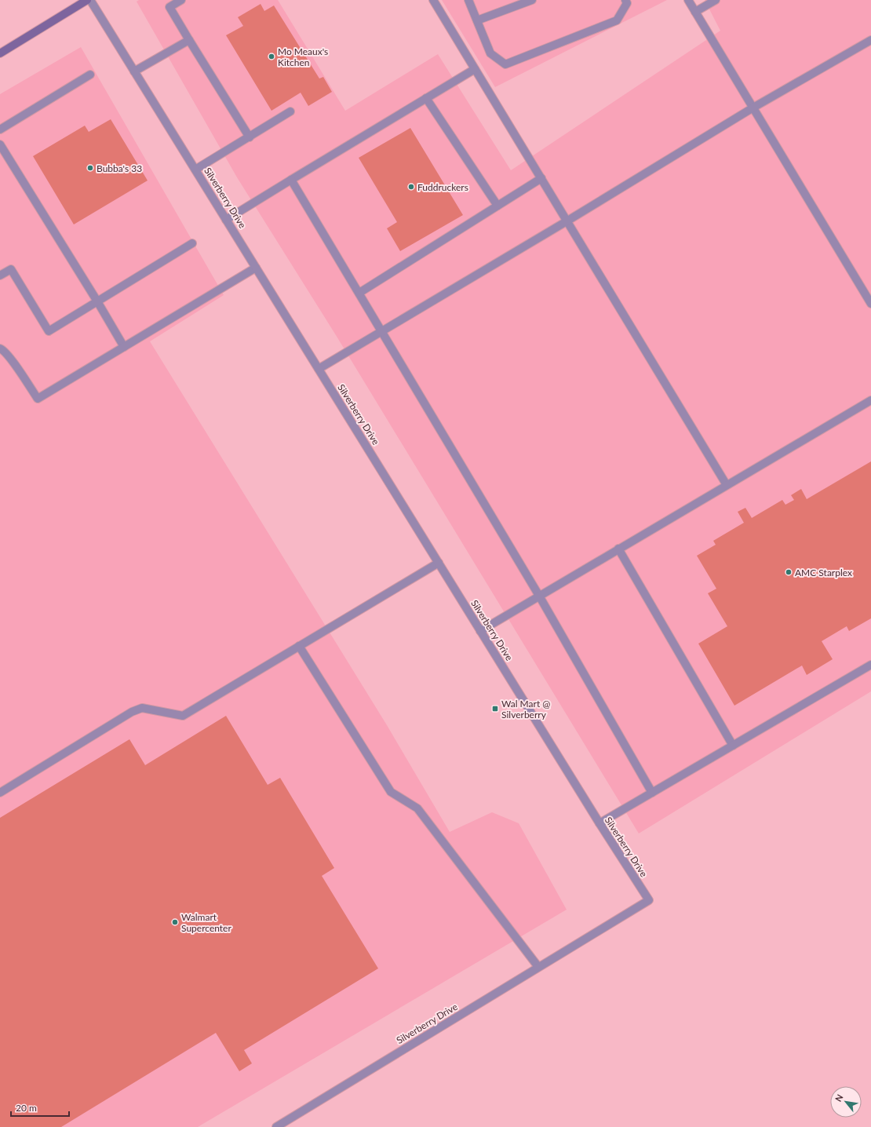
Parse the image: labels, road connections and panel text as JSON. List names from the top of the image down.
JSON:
{
  "streets": {
    "street": ["Silverberry Drive"]
  },
  "places": {
    "other": [
      "Mo Meaux's Kitchen",
      "Bubba's 33",
      "Fuddruckers",
      "AMC Starplex",
      "Walmart Supercenter"
    ],
    "transit": ["Wal Mart @ Silverberry"]
  },
  "scale_bar": "20 m",
  "north": "top left"
}
